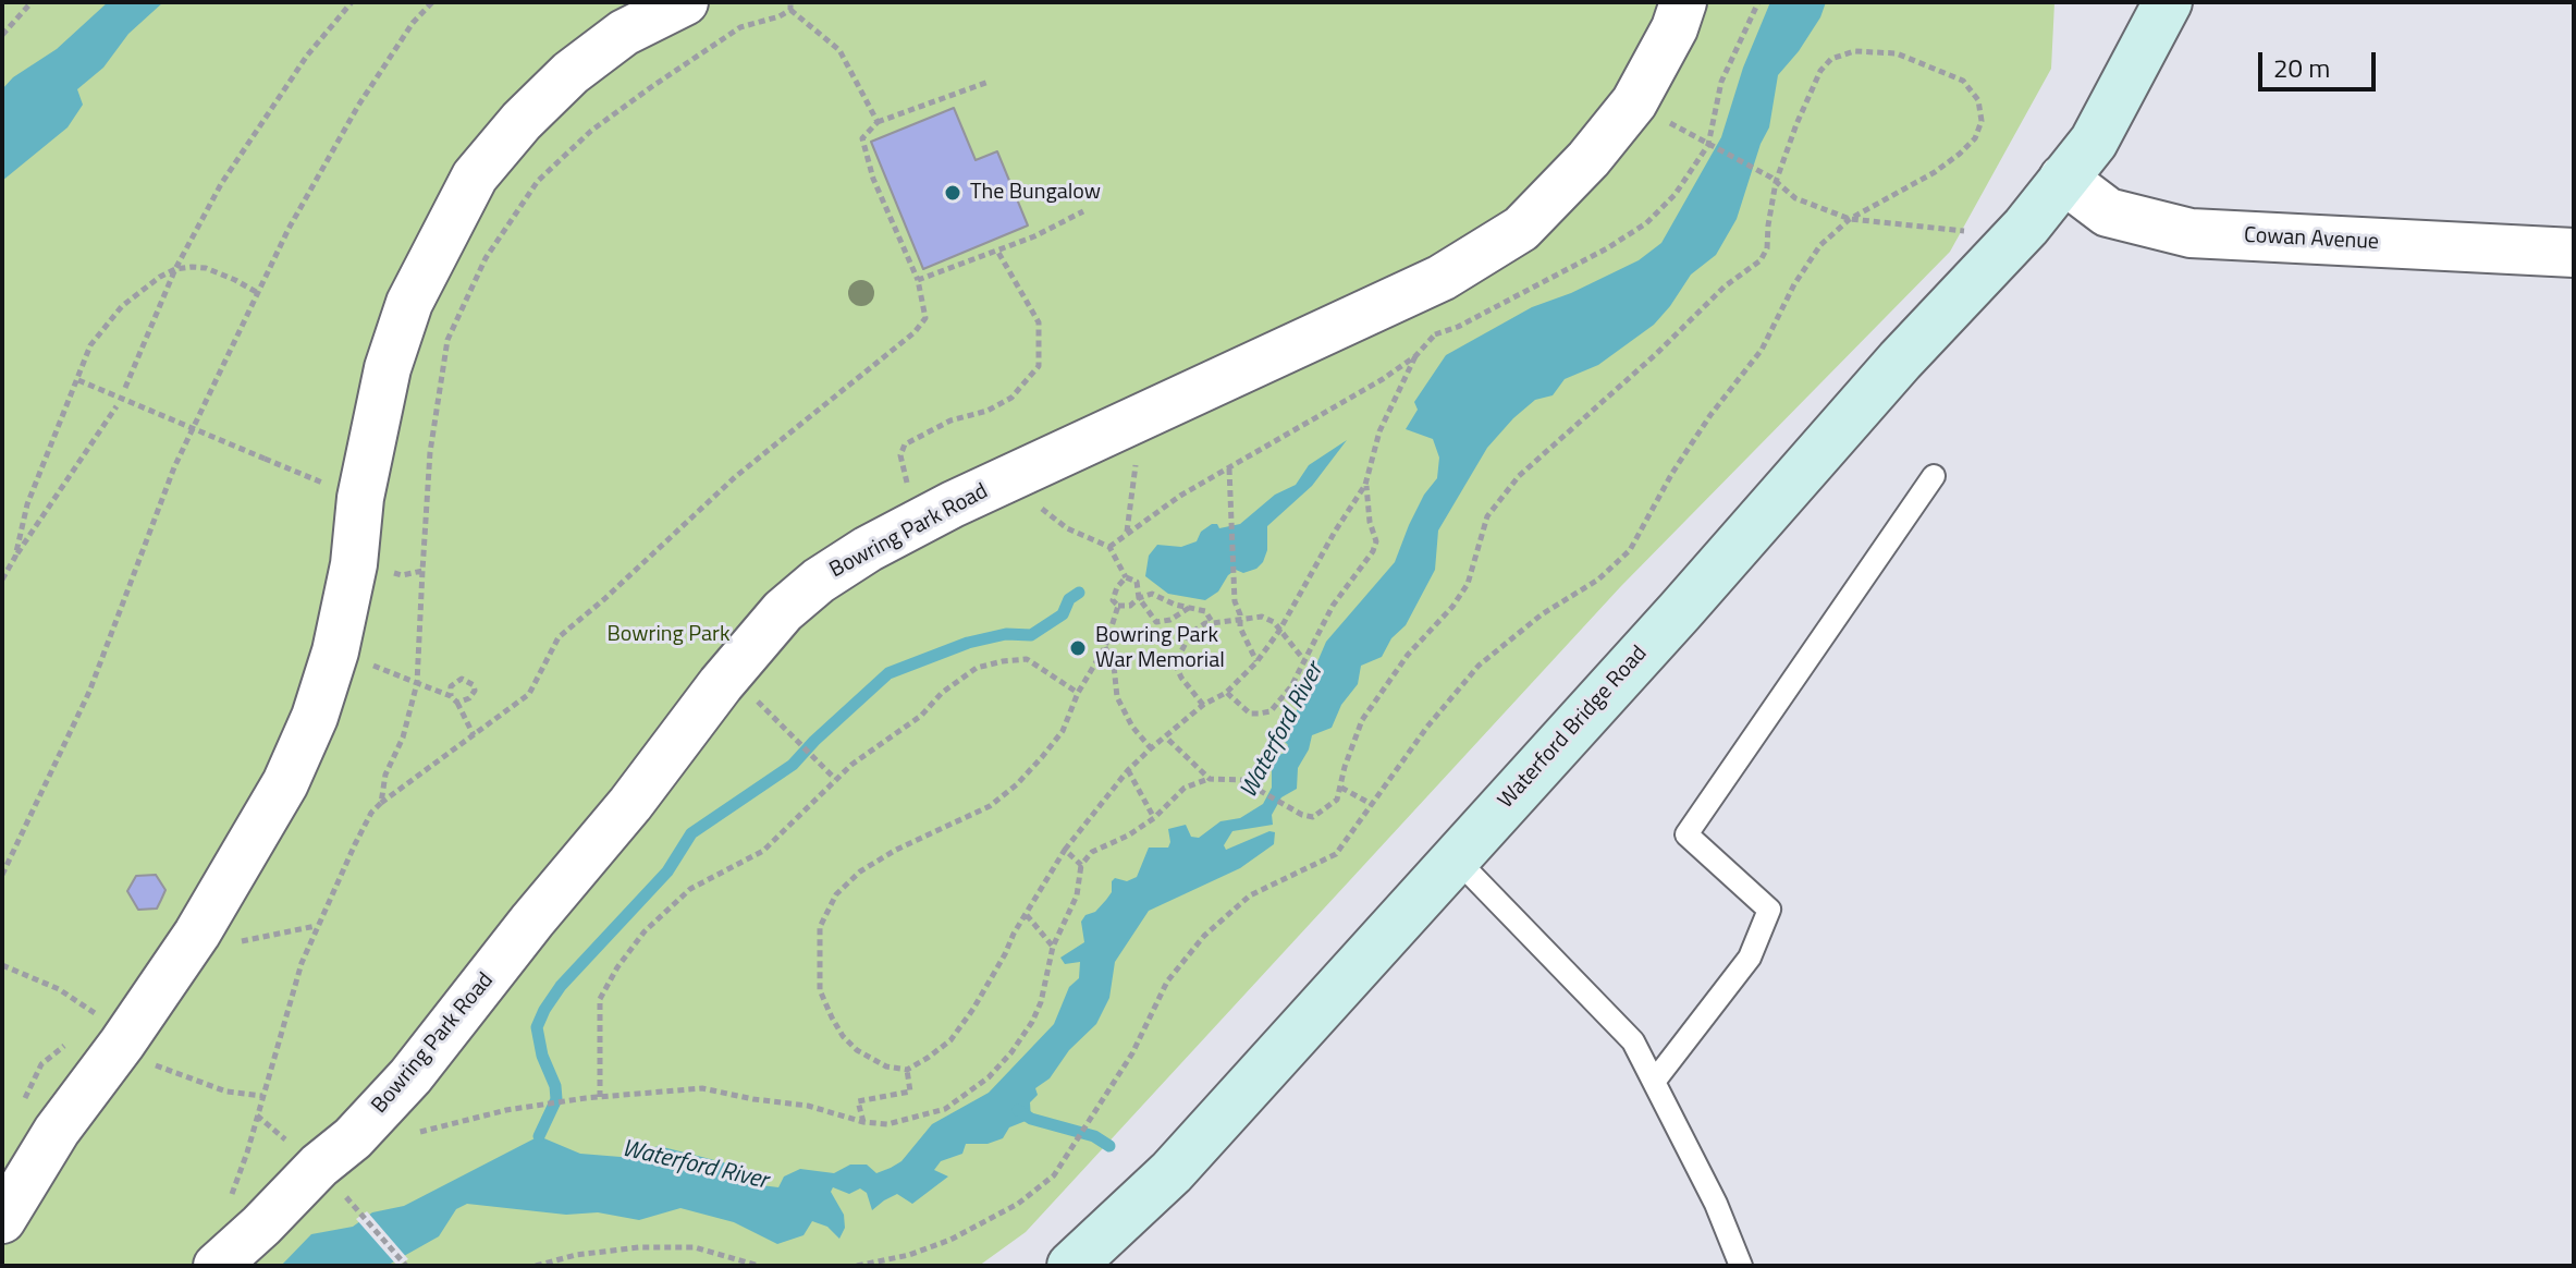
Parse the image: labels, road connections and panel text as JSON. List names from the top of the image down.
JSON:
{
  "streets": {
    "main road": ["Waterford Bridge Road"],
    "street": ["Cowan Avenue", "Bowring Park Road"]
  },
  "crossings": [
    ["Cowan Avenue", "Waterford Bridge Road"]
  ],
  "water": ["Waterford River"],
  "parks": ["Bowring Park"],
  "places": ["The Bungalow", "Bowring Park War Memorial"],
  "scale_bar": "20 m"
}
